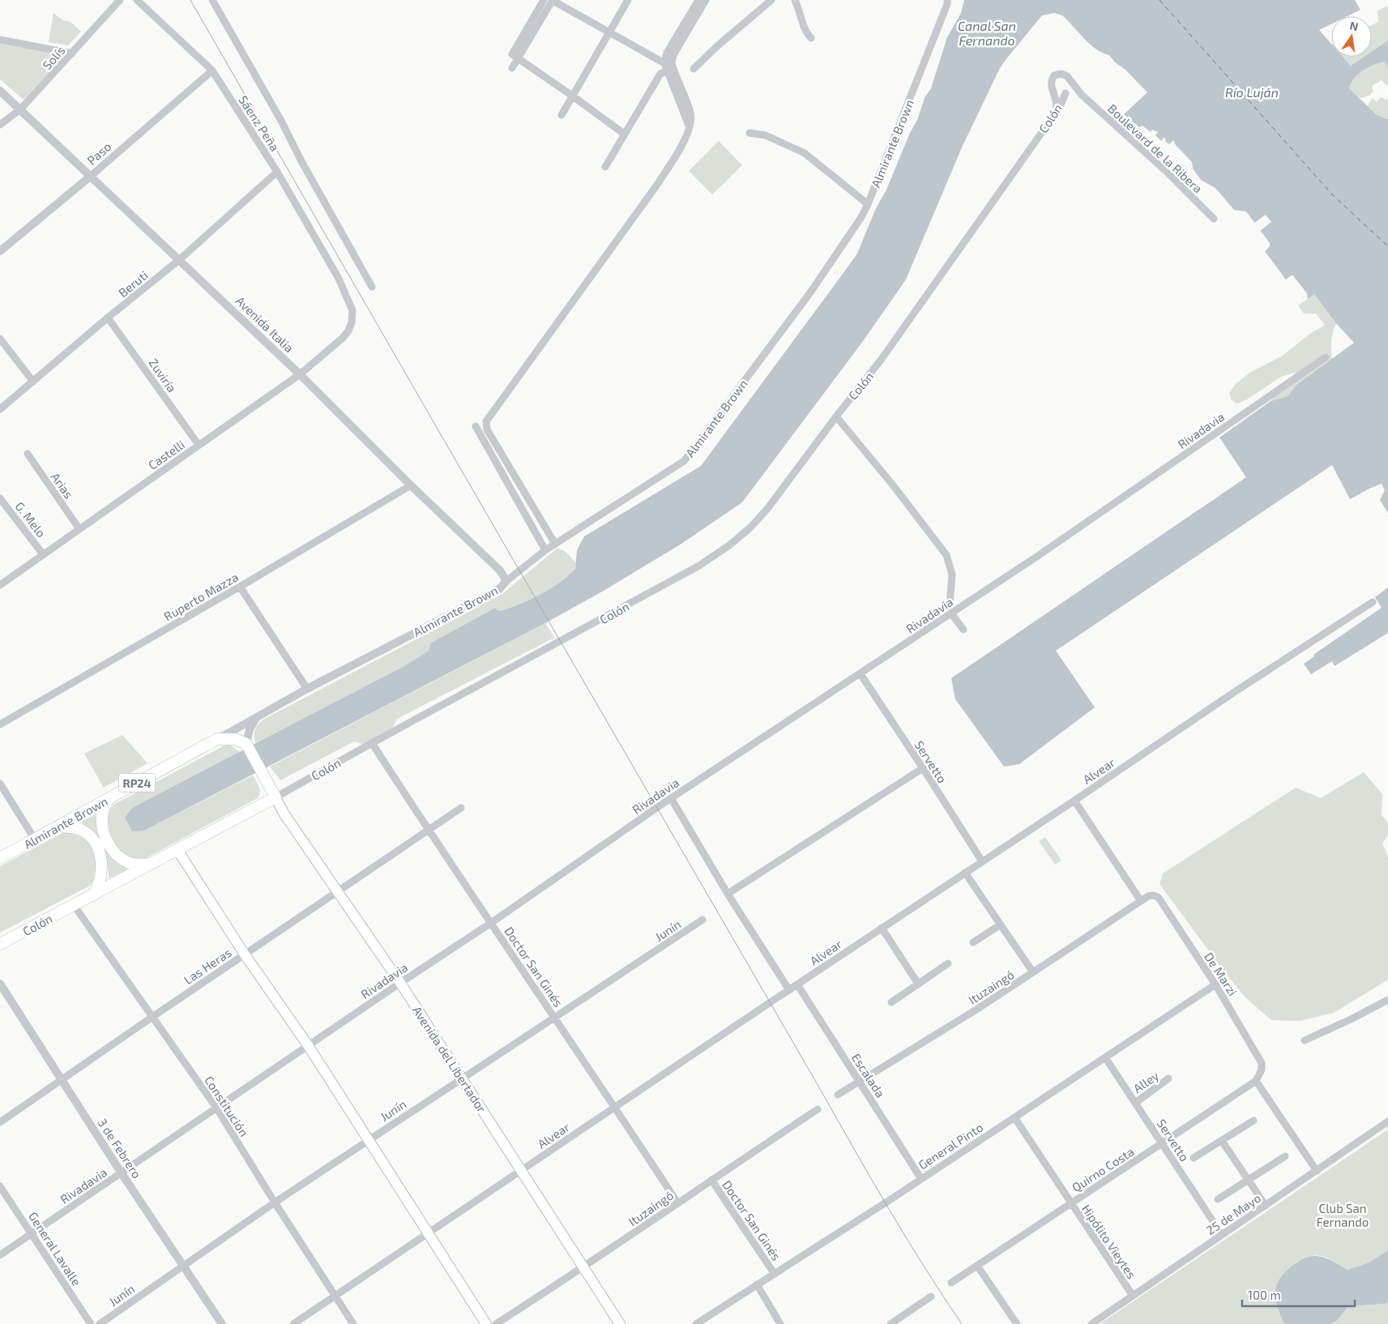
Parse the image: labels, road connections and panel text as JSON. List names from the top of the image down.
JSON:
{
  "streets": {
    "main road": [
      "Colón",
      "Almirante Brown",
      "RP24",
      "Avenida del Libertador"
    ],
    "street": [
      "Solís",
      "Sáenz Peña",
      "Boulevard de la Ribera",
      "Paso",
      "Beruti",
      "Avenida Italia",
      "Zuviría",
      "Rivadavia",
      "Castelli",
      "Arias",
      "G. Melo",
      "Ruperto Mazza",
      "Servetto",
      "Alvear",
      "Junín",
      "Las Heras",
      "Doctor San Ginés",
      "De Marzi",
      "Ituzaingó",
      "Escalada",
      "Alley",
      "Constitución",
      "General Pinto",
      "3 de Febrero",
      "Quirno Costa",
      "25 de Mayo",
      "Hipólito Vieytes",
      "General Lavalle"
    ]
  },
  "crossings": [
    ["Solís", "Avenida Italia"],
    ["Colón", "Boulevard de la Ribera"],
    ["Colón", "RP24"],
    ["Colón", "Doctor San Ginés"],
    ["Colón", "Avenida del Libertador"],
    ["Colón", "Constitución"],
    ["Sáenz Peña", "Paso"],
    ["Sáenz Peña", "Beruti"],
    ["Sáenz Peña", "Castelli"],
    ["Almirante Brown", "Avenida Italia"],
    ["Almirante Brown", "RP24"],
    ["Paso", "Avenida Italia"],
    ["Beruti", "Avenida Italia"],
    ["Beruti", "Zuviría"],
    ["Avenida Italia", "Castelli"],
    ["Avenida Italia", "Ruperto Mazza"],
    ["Zuviría", "Castelli"],
    ["Rivadavia", "Servetto"],
    ["Rivadavia", "Doctor San Ginés"],
    ["Rivadavia", "Avenida del Libertador"],
    ["Rivadavia", "Constitución"],
    ["Rivadavia", "3 de Febrero"],
    ["Rivadavia", "General Lavalle"],
    ["Castelli", "Arias"],
    ["Castelli", "G. Melo"],
    ["Servetto", "Alvear"],
    ["Servetto", "Alley"],
    ["Servetto", "General Pinto"],
    ["Servetto", "Quirno Costa"],
    ["Servetto", "25 de Mayo"],
    ["Alvear", "Doctor San Ginés"],
    ["Alvear", "Avenida del Libertador"],
    ["Alvear", "Escalada"],
    ["Alvear", "Constitución"],
    ["Junín", "Doctor San Ginés"],
    ["Junín", "Avenida del Libertador"],
    ["Junín", "Constitución"],
    ["Junín", "3 de Febrero"],
    ["Las Heras", "Doctor San Ginés"],
    ["Las Heras", "Avenida del Libertador"],
    ["Las Heras", "Constitución"],
    ["Las Heras", "3 de Febrero"],
    ["Doctor San Ginés", "Ituzaingó"],
    ["Doctor San Ginés", "General Pinto"],
    ["De Marzi", "Ituzaingó"],
    ["De Marzi", "General Pinto"],
    ["De Marzi", "Quirno Costa"],
    ["Ituzaingó", "Avenida del Libertador"],
    ["Ituzaingó", "Escalada"],
    ["Escalada", "General Pinto"],
    ["General Pinto", "Hipólito Vieytes"],
    ["Quirno Costa", "Hipólito Vieytes"],
    ["25 de Mayo", "Hipólito Vieytes"]
  ],
  "water": ["Canal San Fernando", "Río Luján"],
  "parks": ["Club San Fernando"],
  "scale_bar": "100 m",
  "north": "top"
}
